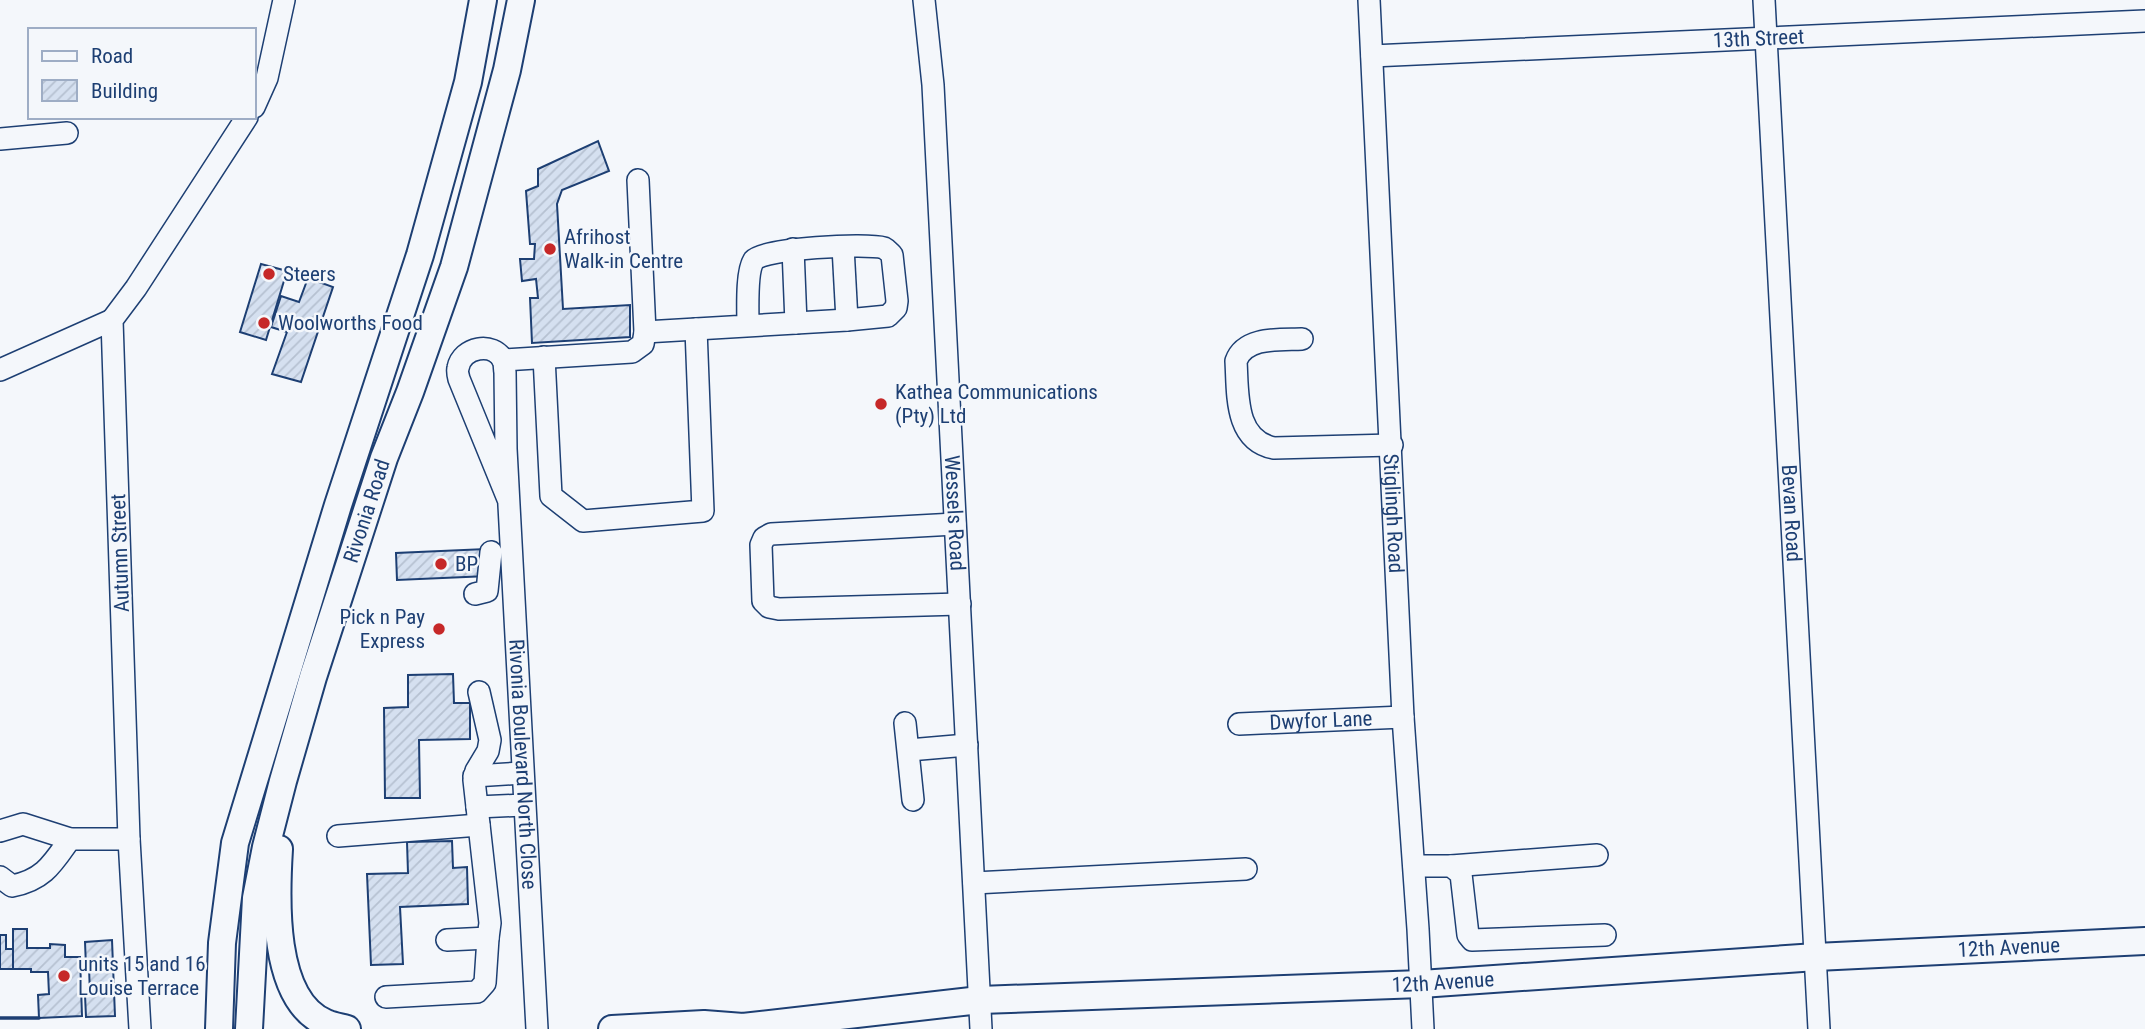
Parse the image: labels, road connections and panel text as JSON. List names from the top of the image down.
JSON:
{
  "streets": {
    "main road": ["Rivonia Road", "12th Avenue"],
    "street": [
      "13th Street",
      "Wessels Road",
      "Stiglingh Road",
      "Bevan Road",
      "Autumn Street",
      "Dwyfor Lane",
      "Rivonia Boulevard North Close"
    ]
  },
  "crossings": [
    ["13th Street", "Stiglingh Road"],
    ["13th Street", "Bevan Road"],
    ["Wessels Road", "12th Avenue"],
    ["Stiglingh Road", "Dwyfor Lane"],
    ["Stiglingh Road", "12th Avenue"],
    ["Bevan Road", "12th Avenue"]
  ],
  "places": [
    "Afrihost Walk-in Centre",
    "Steers",
    "Woolworths Food",
    "Kathea Communications (Pty) Ltd",
    "BP",
    "Pick n Pay Express",
    "units 15 and 16 Louise Terrace"
  ],
  "legend": ["Road", "Building"]
}
